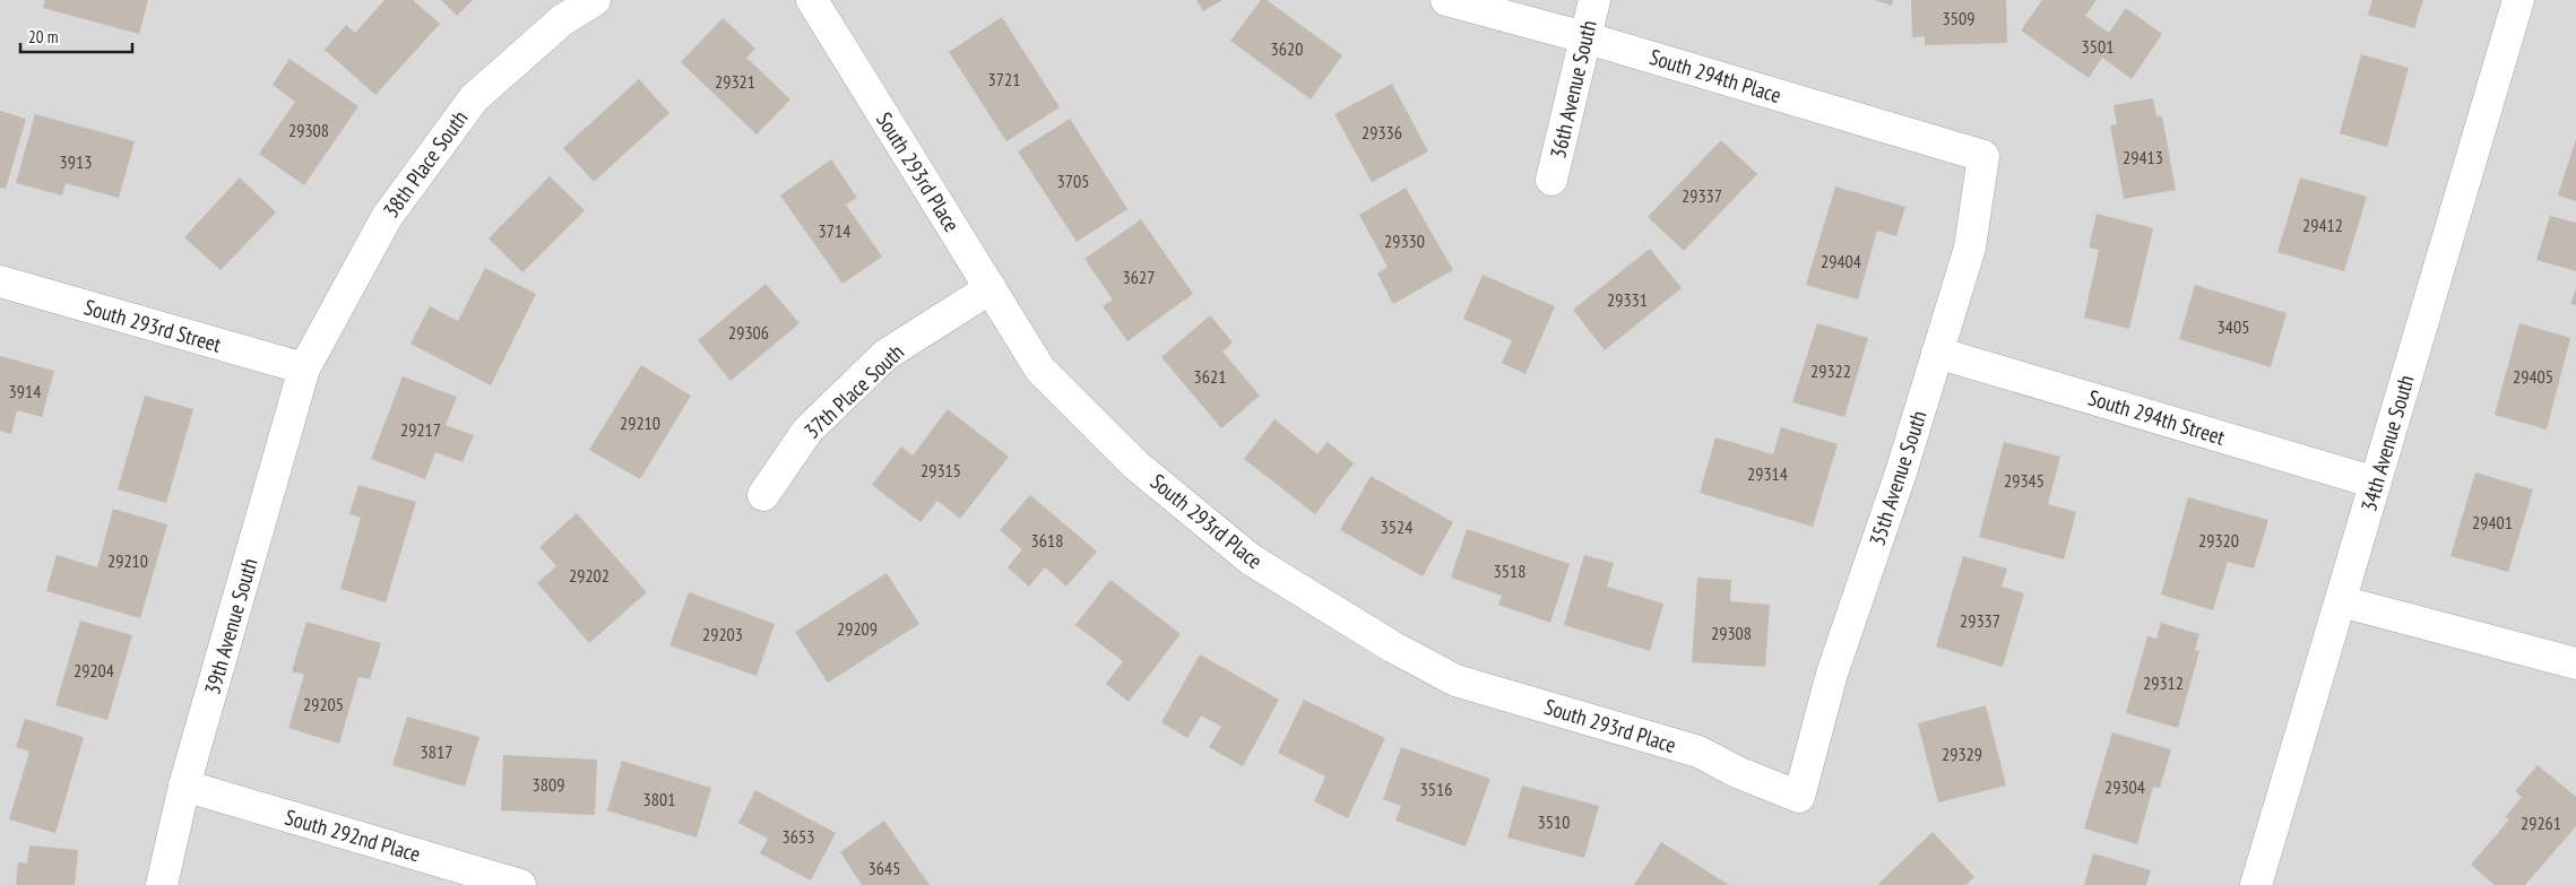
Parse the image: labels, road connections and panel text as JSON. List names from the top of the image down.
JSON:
{
  "streets": {
    "street": [
      "South 294th Place",
      "36th Avenue South",
      "38th Place South",
      "South 293rd Place",
      "South 293rd Street",
      "37th Place South",
      "South 294th Street",
      "34th Avenue South",
      "35th Avenue South",
      "39th Avenue South",
      "South 292nd Place"
    ]
  },
  "crossings": [
    ["South 294th Place", "36th Avenue South"],
    ["South 294th Place", "35th Avenue South"],
    ["38th Place South", "South 293rd Street"],
    ["38th Place South", "39th Avenue South"],
    ["South 293rd Place", "37th Place South"],
    ["South 293rd Place", "35th Avenue South"],
    ["South 293rd Street", "39th Avenue South"],
    ["South 294th Street", "34th Avenue South"],
    ["South 294th Street", "35th Avenue South"],
    ["39th Avenue South", "South 292nd Place"]
  ],
  "house_numbers": [
    "3509",
    "3501",
    "3620",
    "3721",
    "29321",
    "29308",
    "29336",
    "29413",
    "3913",
    "3705",
    "29337",
    "29412",
    "3714",
    "29330",
    "29404",
    "3627",
    "29331",
    "3405",
    "29306",
    "29322",
    "3621",
    "29405",
    "3914",
    "29210",
    "29217",
    "29315",
    "29314",
    "29345",
    "29401",
    "3524",
    "3618",
    "29320",
    "29210",
    "3518",
    "29202",
    "29337",
    "29209",
    "29308",
    "29203",
    "29204",
    "29312",
    "29205",
    "3817",
    "29329",
    "3809",
    "29304",
    "3516",
    "3801",
    "3510",
    "29261",
    "3653",
    "3645"
  ],
  "scale_bar": "20 m"
}
